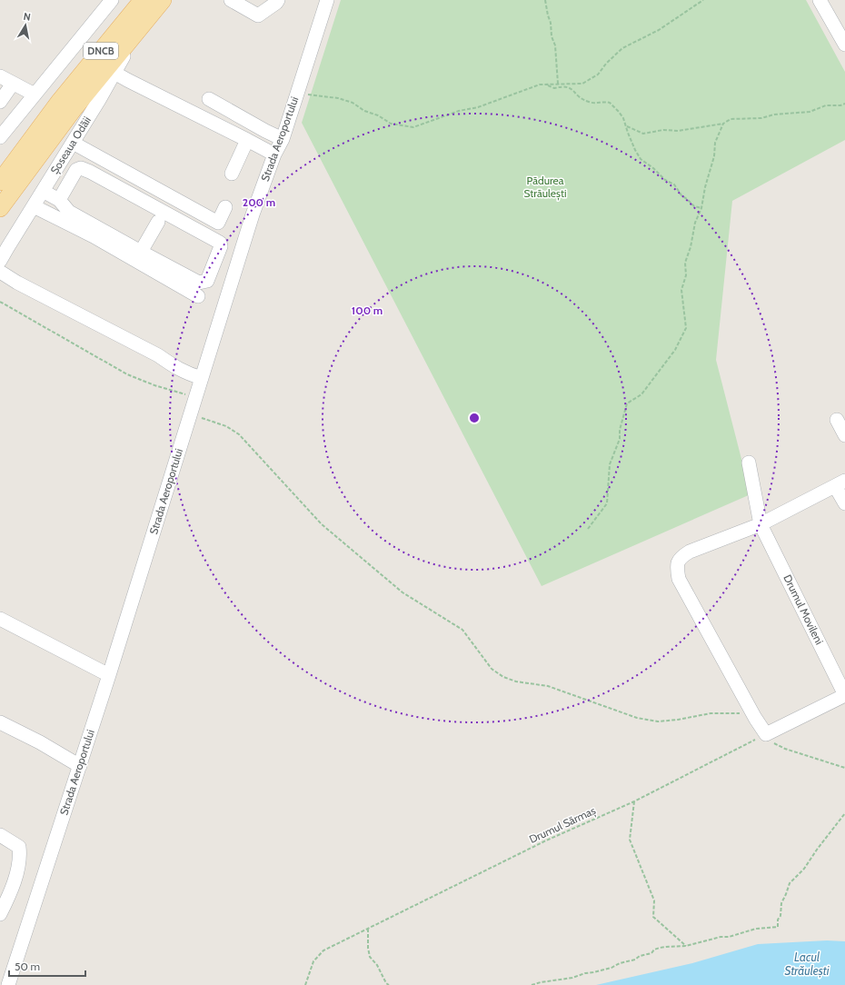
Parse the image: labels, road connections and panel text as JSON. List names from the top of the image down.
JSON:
{
  "streets": {
    "main road": ["DNCB", "Șoseaua Odăii"],
    "street": ["Strada Aeroportului", "Drumul Movileni"],
    "path": ["Drumul Sărmaș"]
  },
  "water": ["Lacul Străulești"],
  "parks": ["Pădurea Străulești"],
  "scale_bar": "50 m",
  "north": "top",
  "rings": ["200 m", "100 m"]
}
